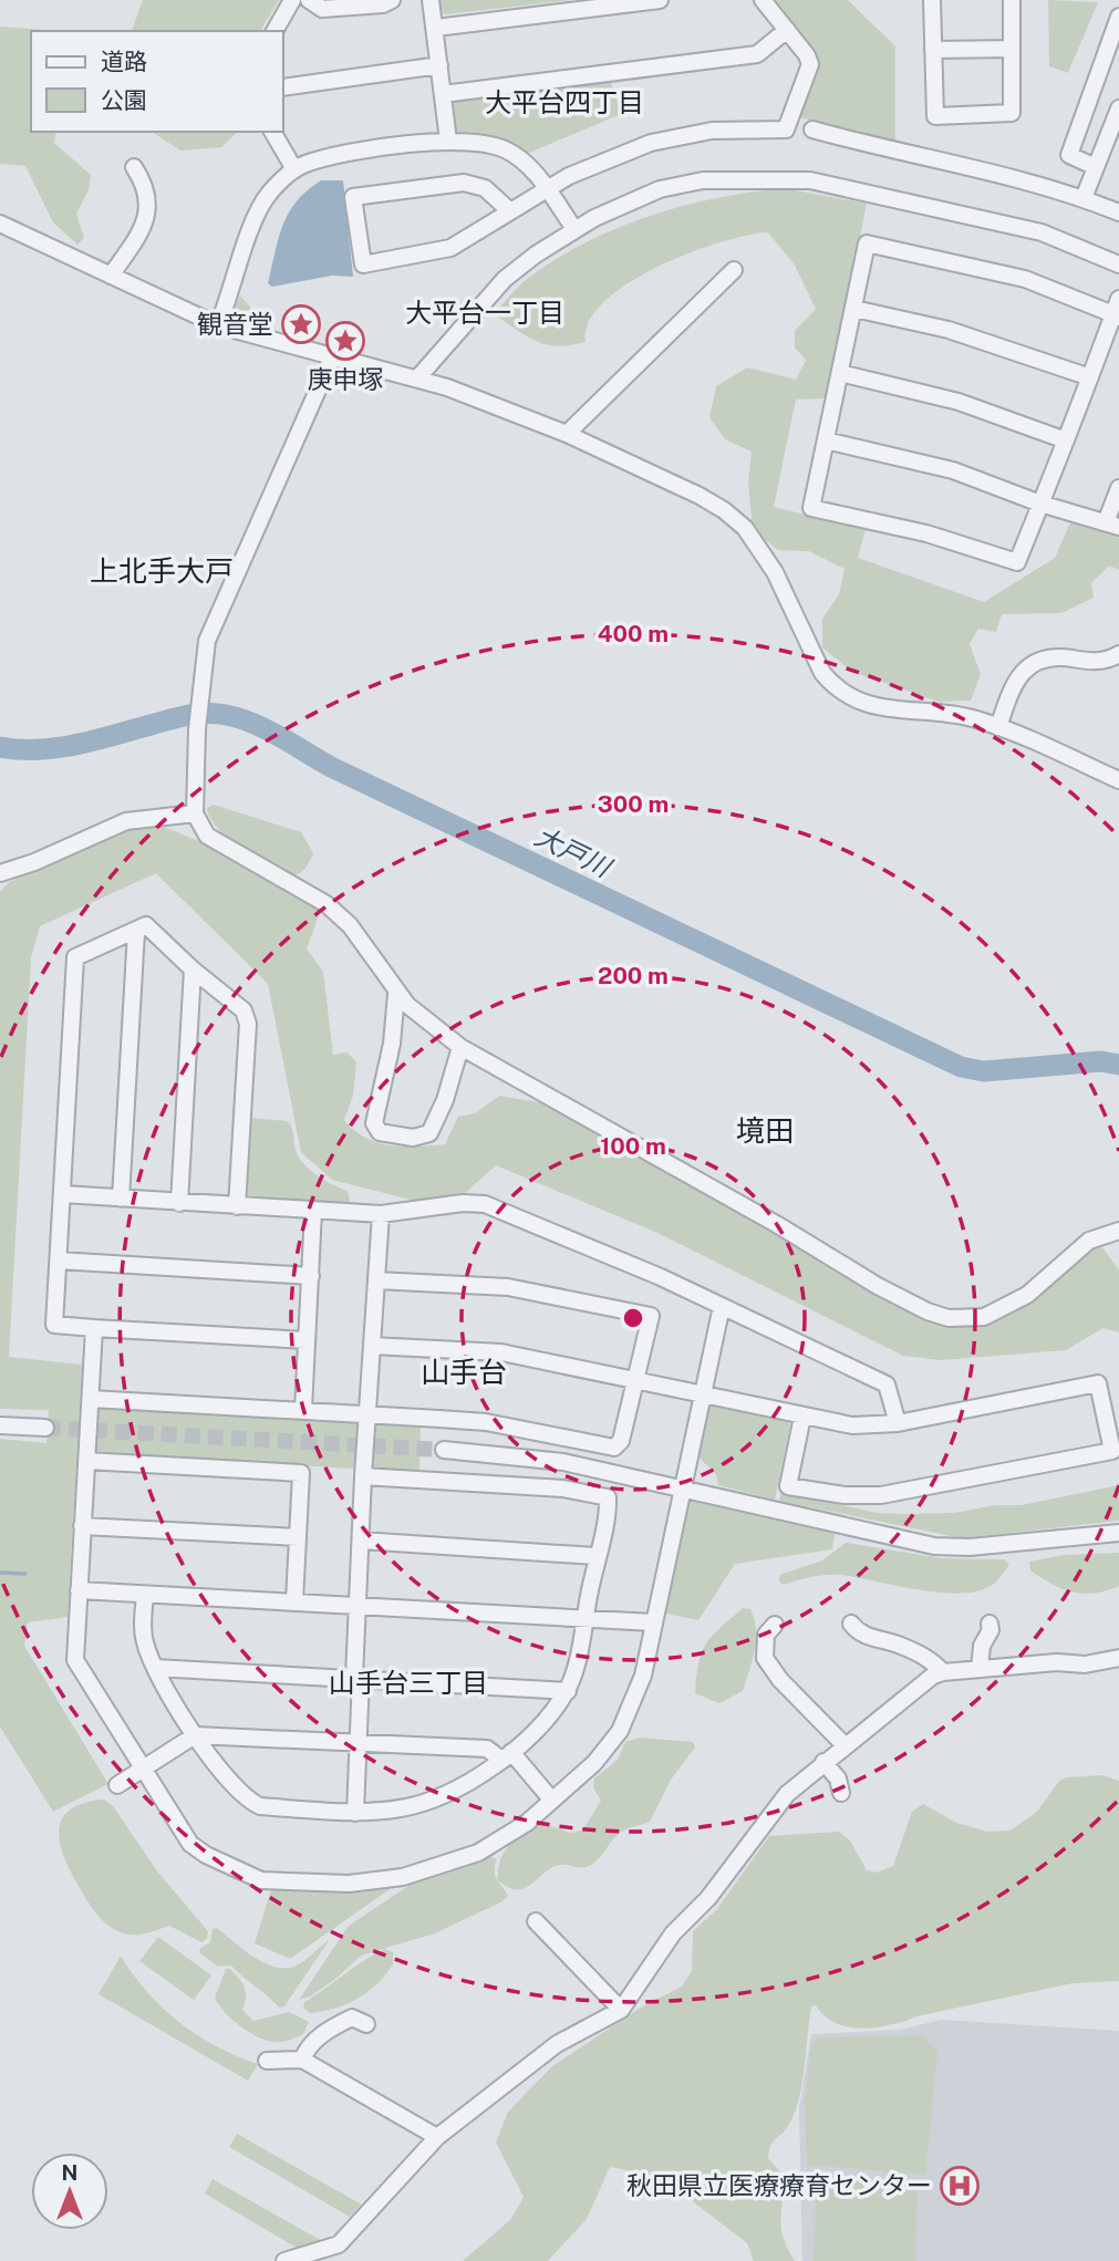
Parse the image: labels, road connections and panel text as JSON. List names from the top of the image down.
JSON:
{
  "districts": [
    "大平台四丁目",
    "大平台一丁目",
    "上北手大戸",
    "境田",
    "山手台",
    "山手台三丁目"
  ],
  "water": ["大戸川"],
  "places": {
    "place": ["観音堂", "庚申塚"],
    "hospital": ["秋田県立医療療育センター"]
  },
  "legend": ["道路", "公園"],
  "north": "top",
  "rings": [
    "400 m",
    "300 m",
    "200 m",
    "100 m"
  ]
}
